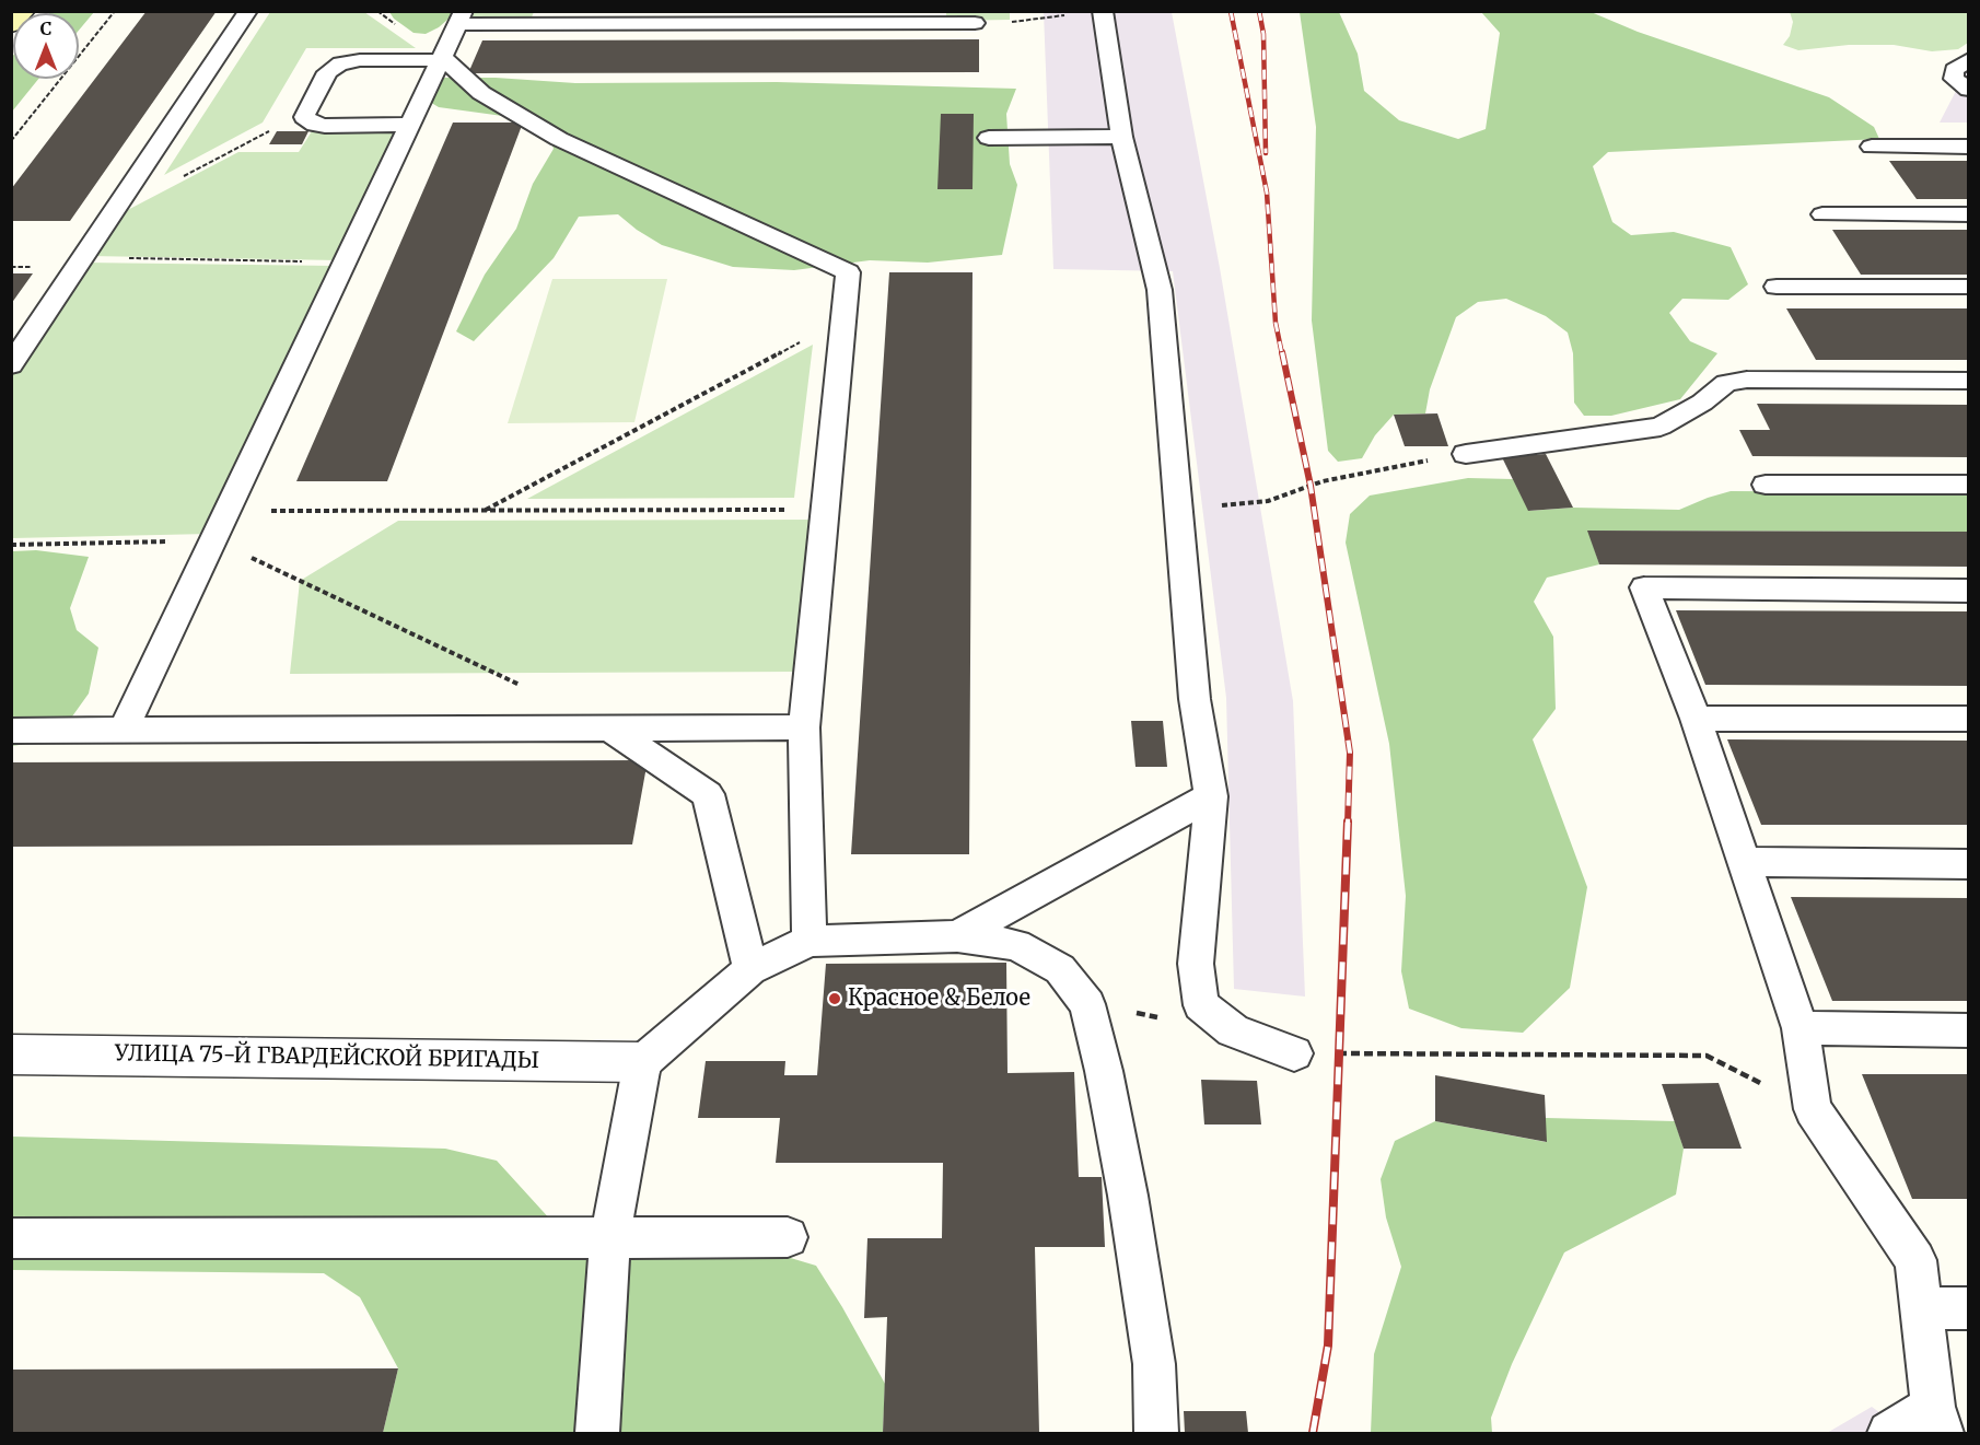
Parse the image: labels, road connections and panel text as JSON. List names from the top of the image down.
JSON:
{
  "streets": {
    "street": ["УЛИЦА 75-Й ГВАРДЕЙСКОЙ БРИГАДЫ"]
  },
  "places": ["Красное & Белое"],
  "north": "top"
}
